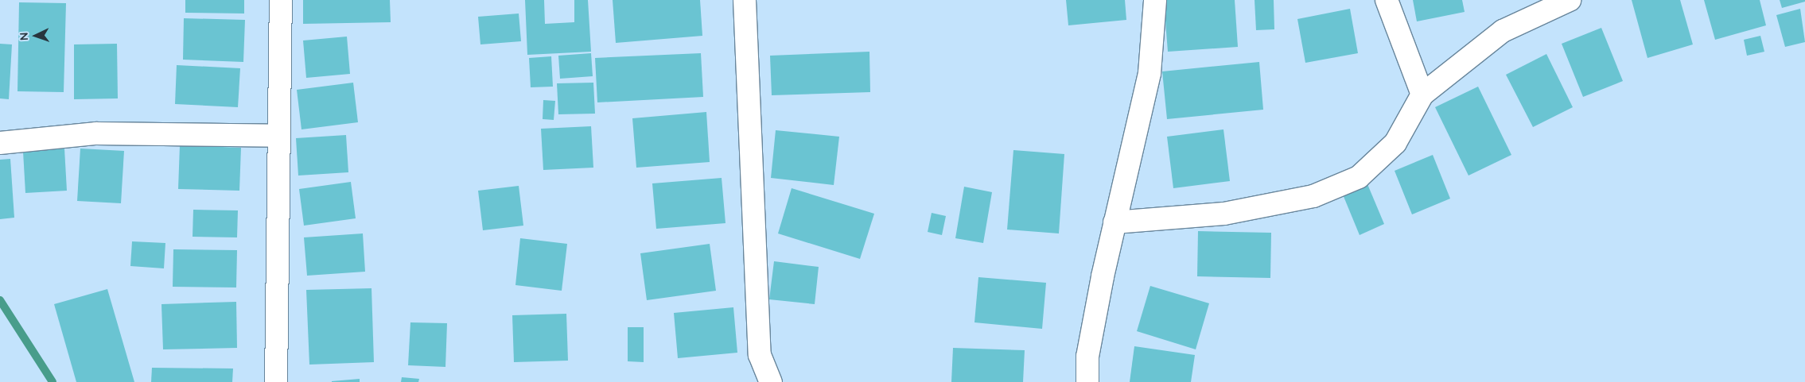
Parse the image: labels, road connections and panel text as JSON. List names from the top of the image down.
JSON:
{
  "north": "left"
}
